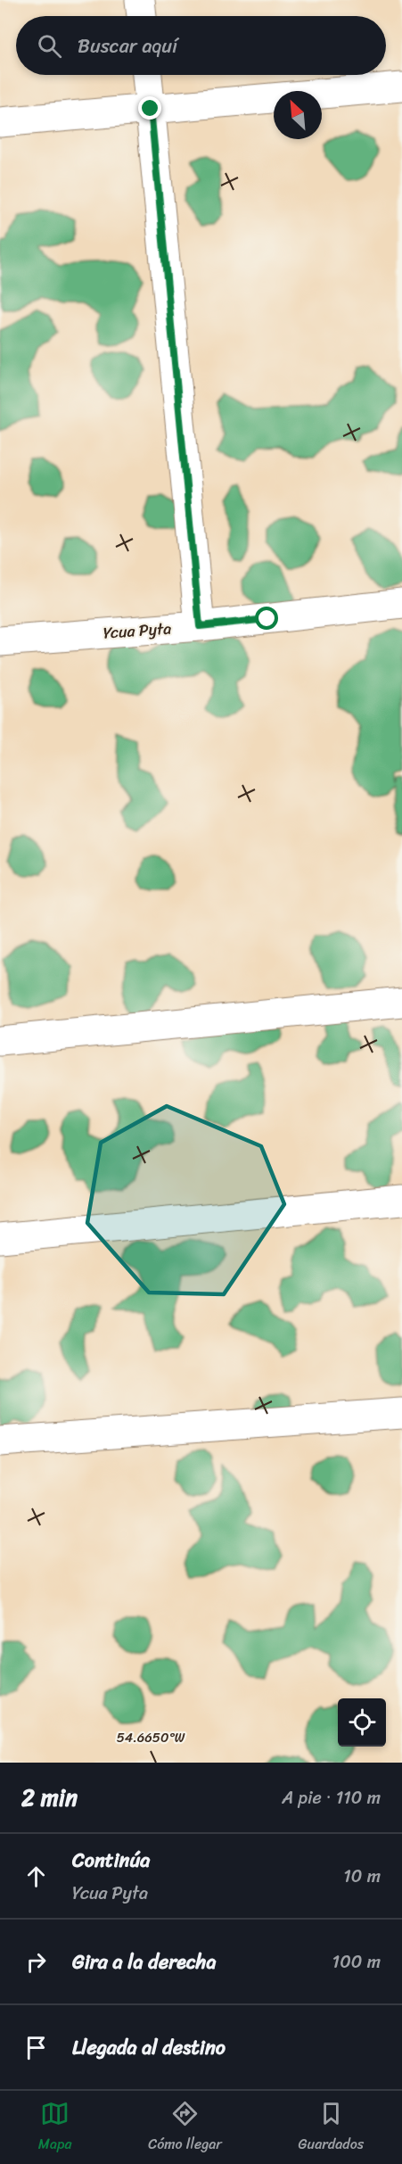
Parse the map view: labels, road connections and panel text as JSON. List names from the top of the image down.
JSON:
{
  "streets": {
    "street": ["Ycua Pyta"]
  },
  "north": "top left",
  "page": {
    "search": "Buscar aquí",
    "heading": ["2 min", "A pie · 110 m"],
    "list": [
      ["Continúa", "Ycua Pyta", "10 m"],
      ["Gira a la derecha", "100 m"],
      "Llegada al destino"
    ],
    "nav": ["Mapa", "Cómo llegar", "Guardados"]
  },
  "coordinates": ["54.6650°W"]
}
